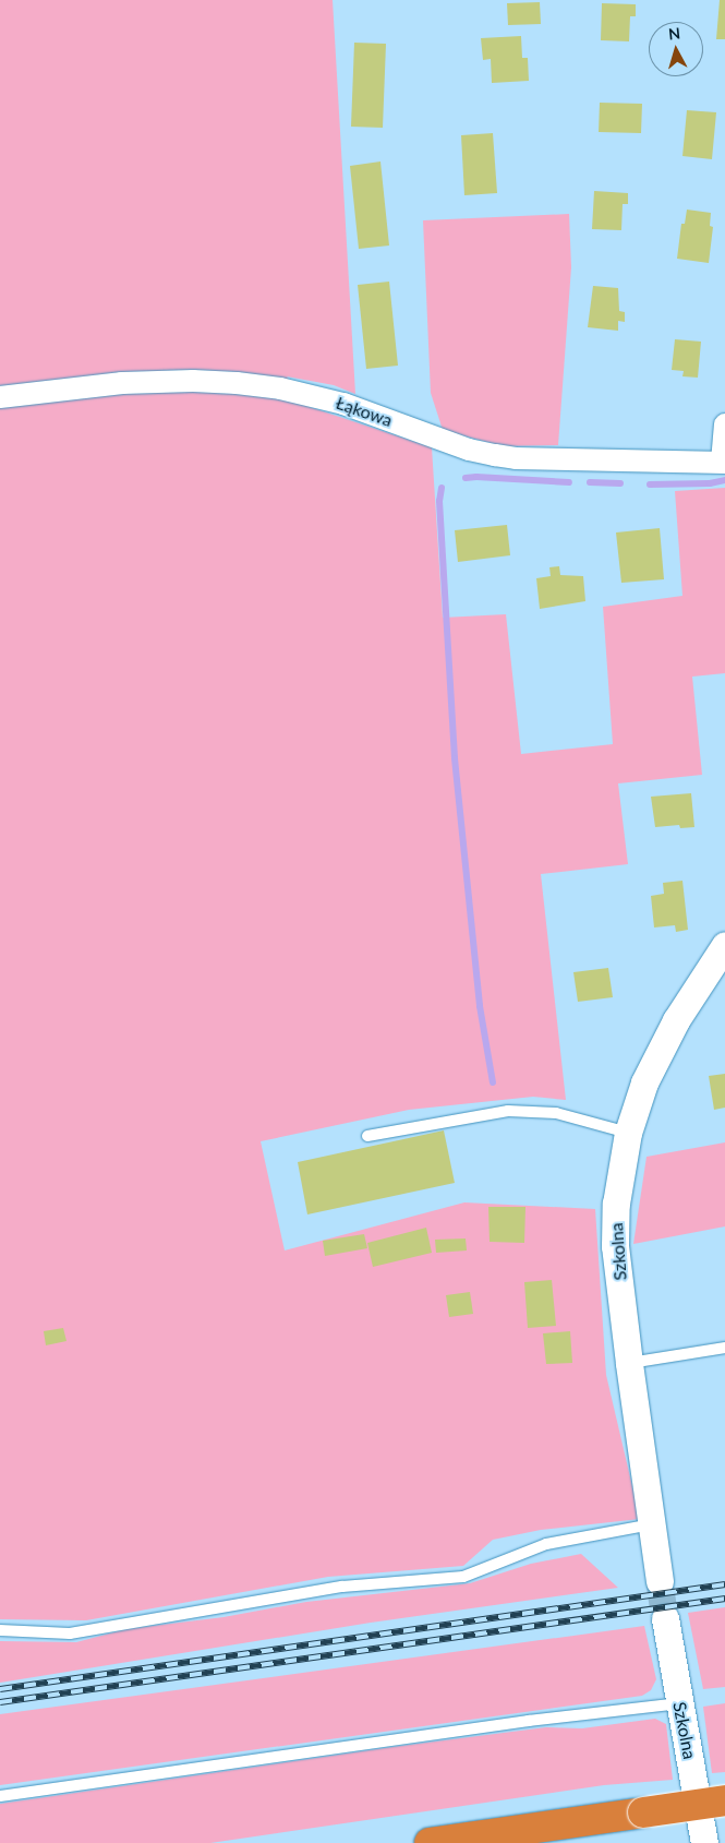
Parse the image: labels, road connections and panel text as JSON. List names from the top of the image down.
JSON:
{
  "streets": {
    "street": ["Łąkowa", "Szkolna"]
  },
  "north": "top"
}
